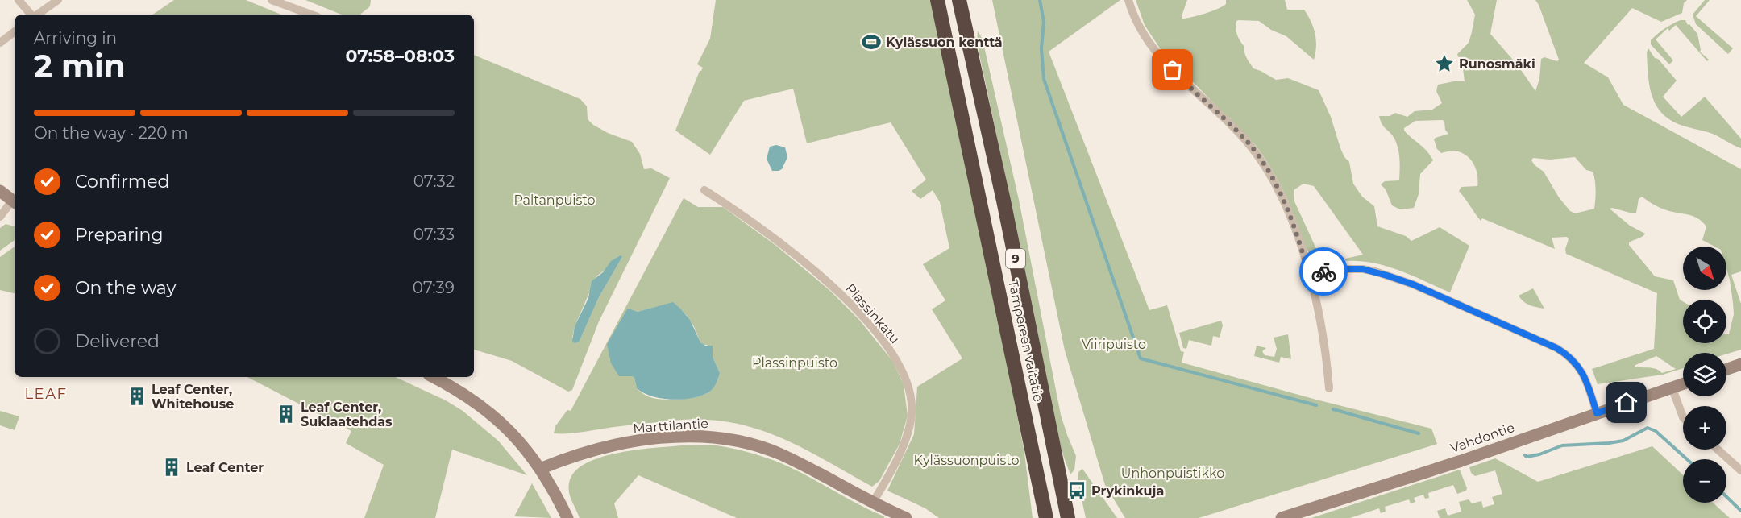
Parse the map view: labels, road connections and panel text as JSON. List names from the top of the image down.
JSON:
{
  "streets": {
    "highway": ["9", "Tampereen valtatie"],
    "street": ["Plassinkatu", "Marttilantie", "Vahdontie"]
  },
  "crossings": [
    ["Plassinkatu", "Marttilantie"]
  ],
  "districts": ["LEAF"],
  "parks": [
    "Paltanpuisto",
    "Viiripuisto",
    "Plassinpuisto",
    "Kylässuonpuisto",
    "Unhonpuistikko"
  ],
  "places": {
    "sports": ["Kylässuon kenttä"],
    "place": ["Runosmäki"],
    "building": ["Leaf Center, Whitehouse", "Leaf Center, Suklaatehdas", "Leaf Center"],
    "bus stop": ["Prykinkuja"]
  },
  "north": "bottom right",
  "page": {
    "heading": ["2 min", "Arriving in", "07:58–08:03"],
    "bar": "On the way · 220 m",
    "list": [
      ["Confirmed", "07:32"],
      ["Preparing", "07:33"],
      ["On the way", "07:39"],
      "Delivered"
    ],
    "map_buttons": ["+", "−"]
  }
}
